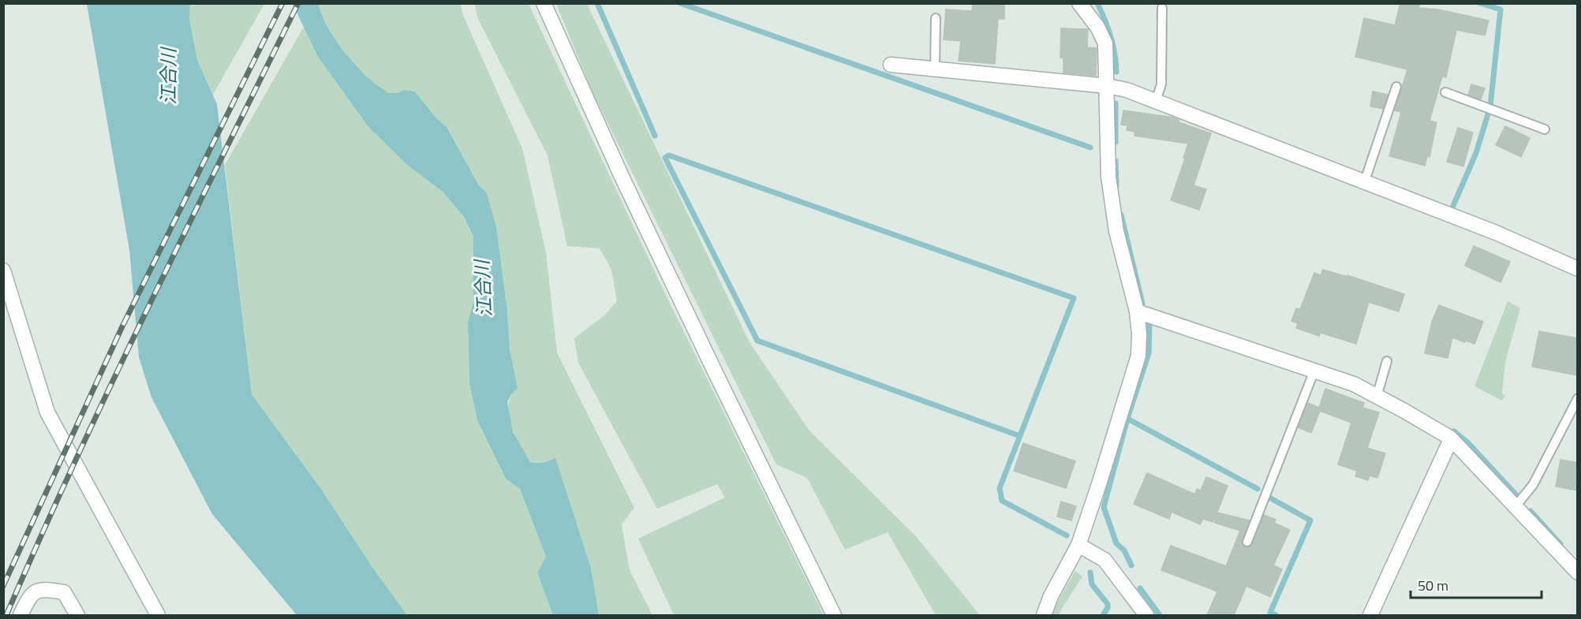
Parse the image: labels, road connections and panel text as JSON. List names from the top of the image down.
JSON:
{
  "water": ["江合川"],
  "scale_bar": "50 m"
}
